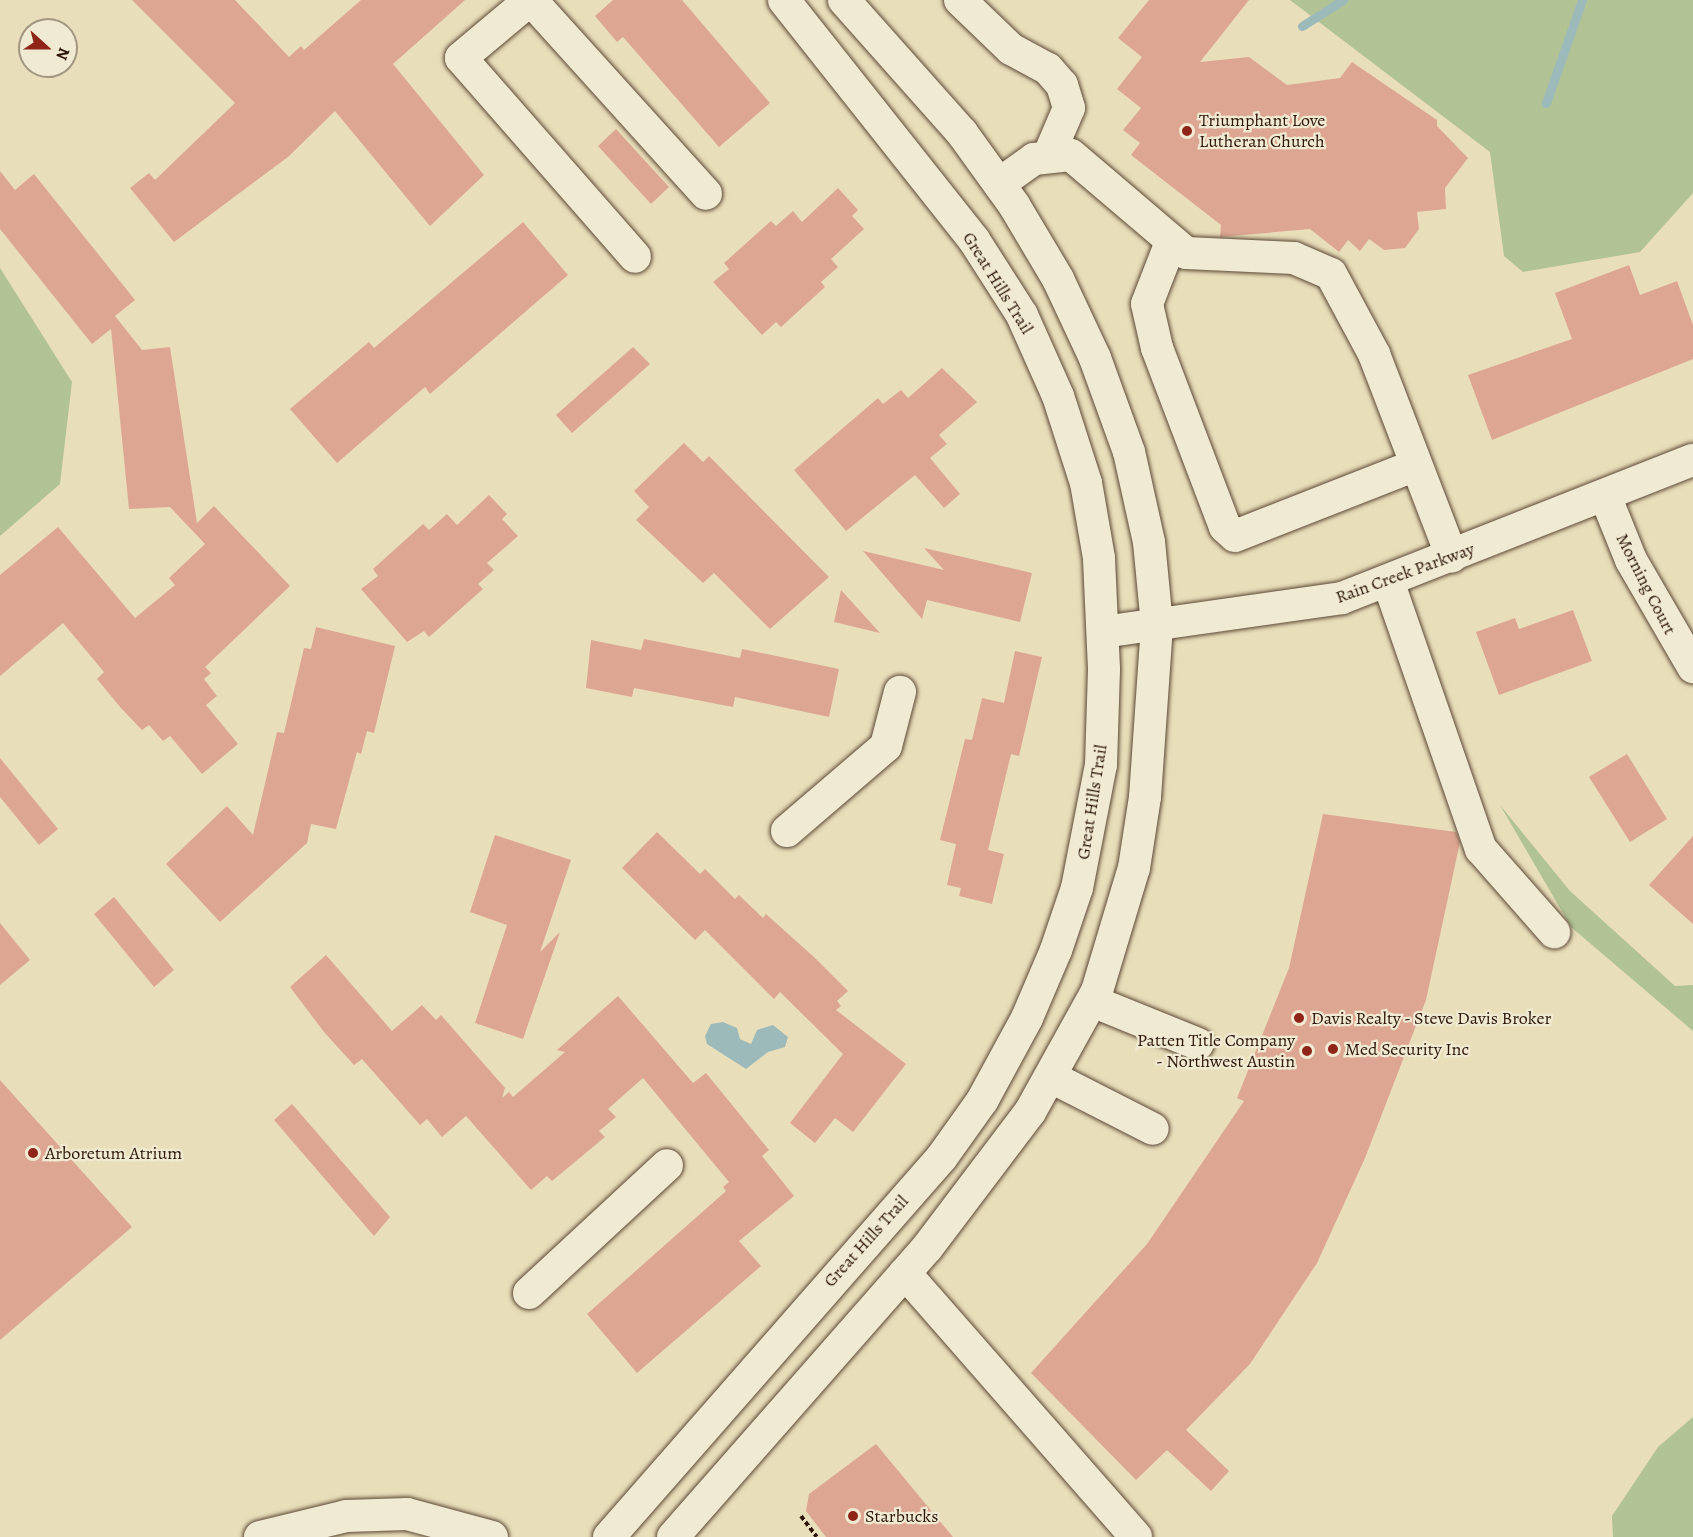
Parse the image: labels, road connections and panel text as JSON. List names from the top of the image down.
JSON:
{
  "streets": {
    "street": ["Great Hills Trail", "Rain Creek Parkway", "Morning Court"]
  },
  "crossings": [
    ["Great Hills Trail", "Rain Creek Parkway"],
    ["Rain Creek Parkway", "Morning Court"]
  ],
  "places": [
    "Triumphant Love Lutheran Church",
    "Davis Realty - Steve Davis Broker",
    "Med Security Inc",
    "Patten Title Company - Northwest Austin",
    "Arboretum Atrium",
    "Starbucks"
  ],
  "north": "right"
}
